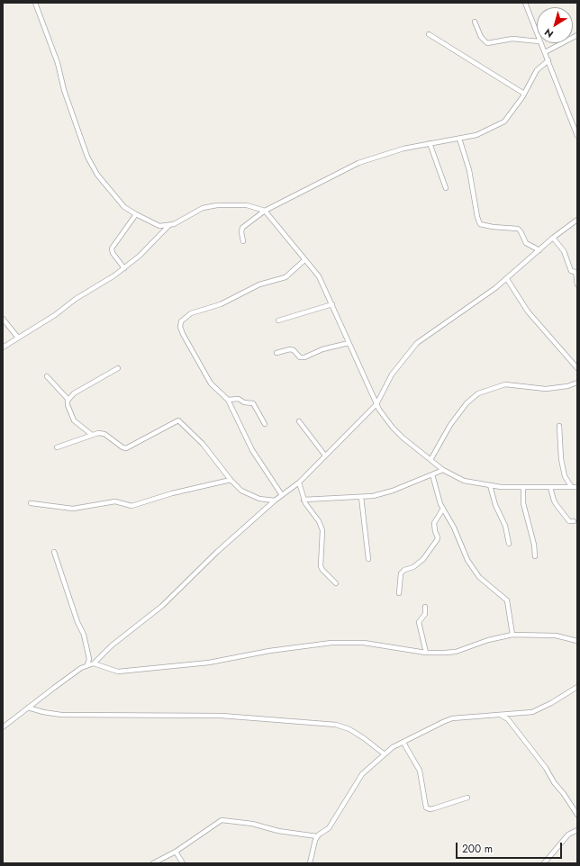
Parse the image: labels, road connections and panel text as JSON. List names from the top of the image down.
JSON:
{
  "scale_bar": "200 m",
  "north": "bottom left"
}
